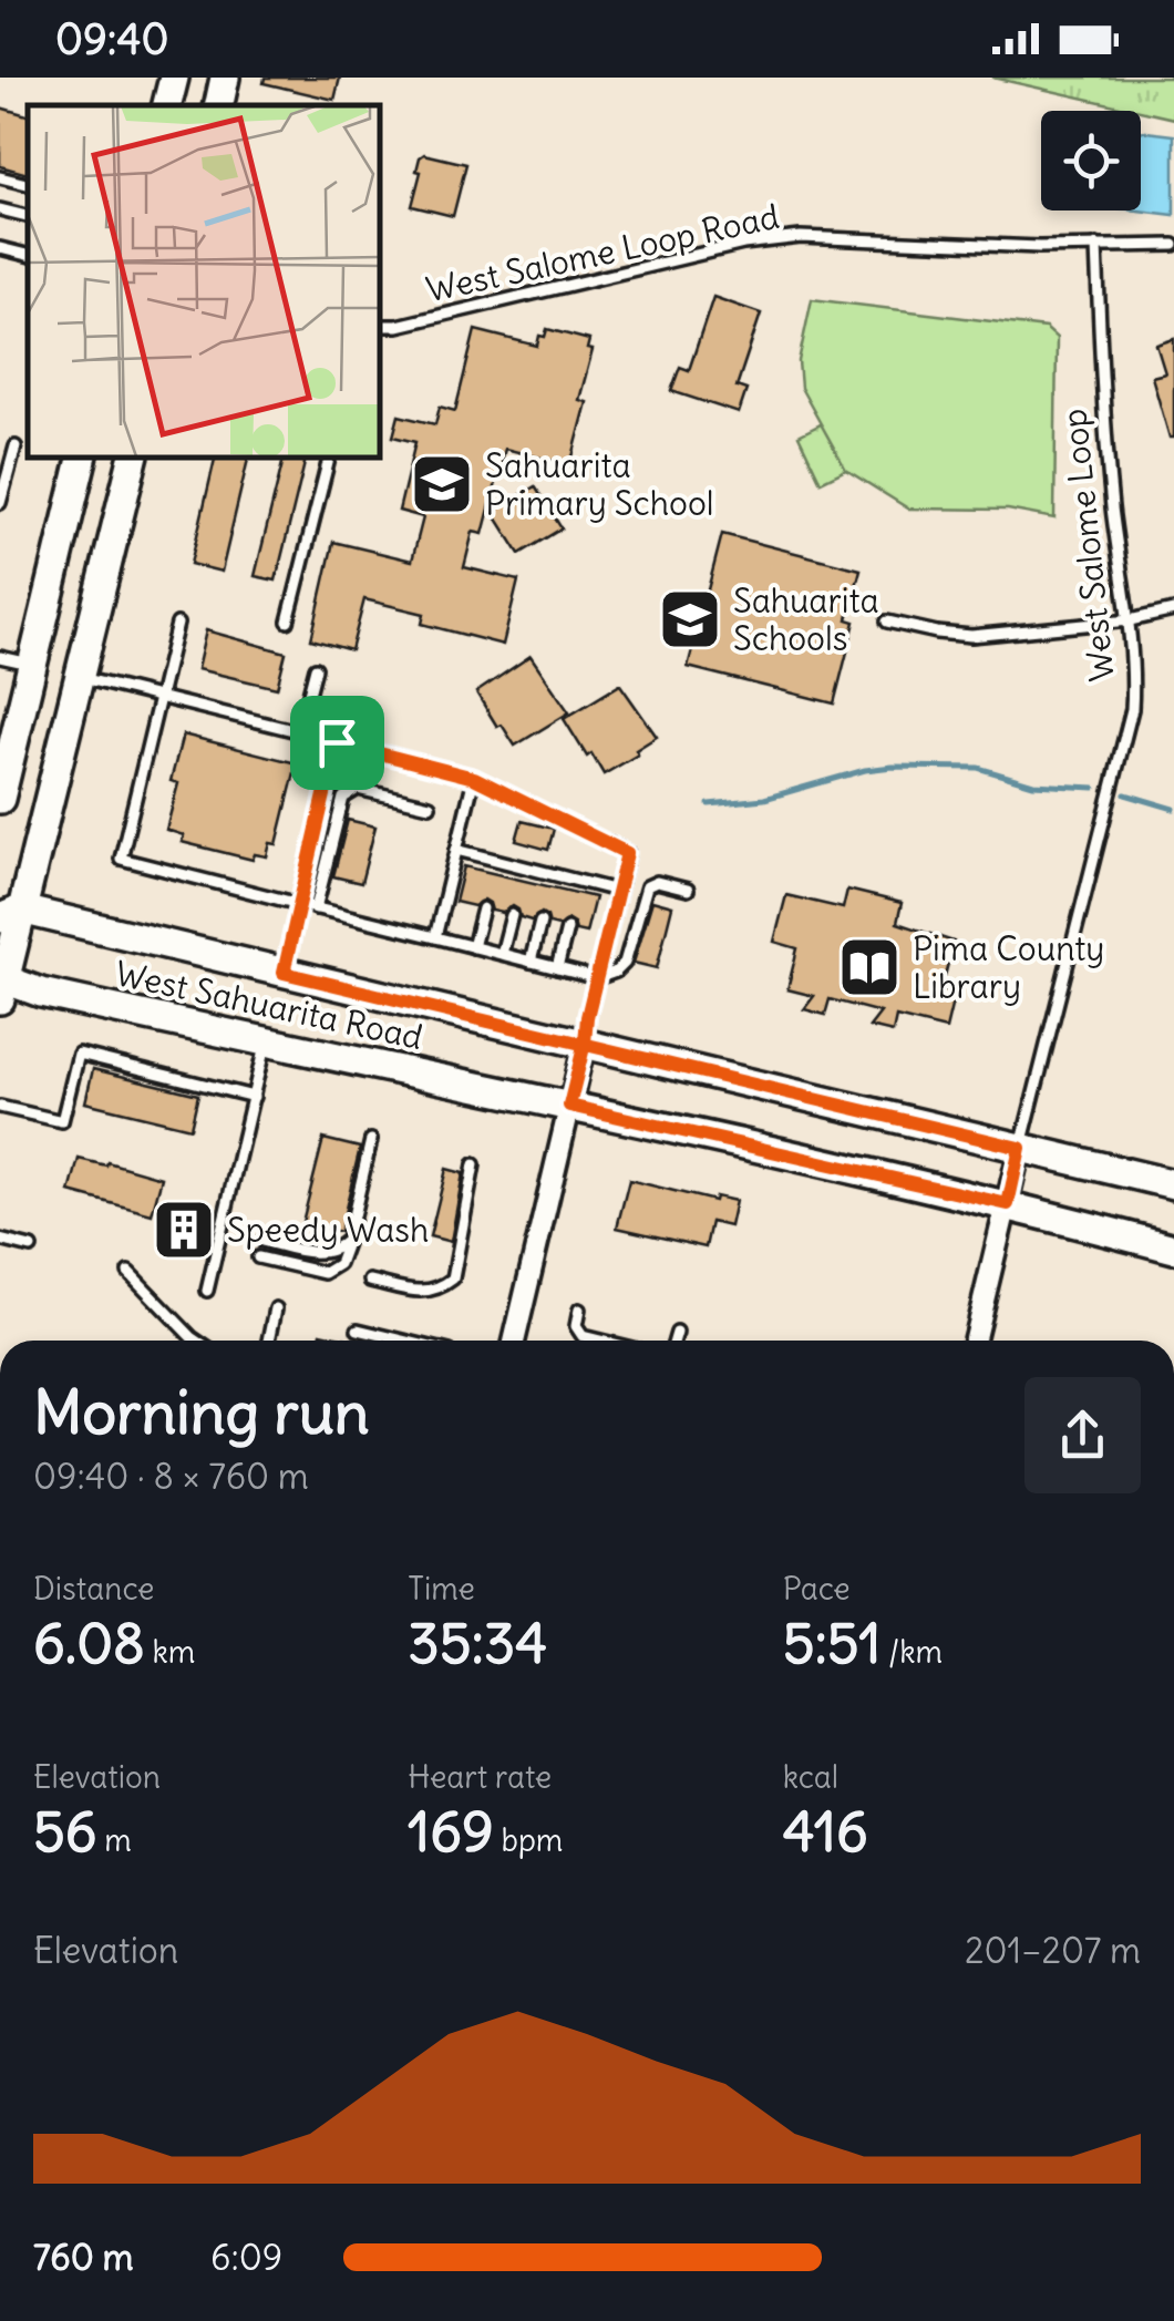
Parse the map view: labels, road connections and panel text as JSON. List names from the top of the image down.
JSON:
{
  "streets": {
    "main road": ["West Sahuarita Road"],
    "street": ["West Salome Loop"],
    "lane": ["West Salome Loop Road"]
  },
  "crossings": [
    ["West Salome Loop Road", "West Salome Loop"],
    ["West Salome Loop", "West Sahuarita Road"]
  ],
  "places": {
    "school or university": ["Sahuarita Primary School", "Sahuarita Schools"],
    "library": ["Pima County Library"],
    "building": ["Speedy Wash"]
  },
  "page": {
    "status": "09:40",
    "heading": ["Morning run", "09:40 · 8 × 760 m"],
    "stats": [
      ["Distance", "6.08 km"],
      ["Time", "35:34"],
      ["Pace", "5:51 /km"],
      ["Elevation", "56 m"],
      ["Heart rate", "169 bpm"],
      ["kcal", "416"]
    ],
    "chart": ["Elevation", "201–207 m"],
    "list": [
      {
        "name": "760 m",
        "note": "6:09"
      }
    ]
  }
}
